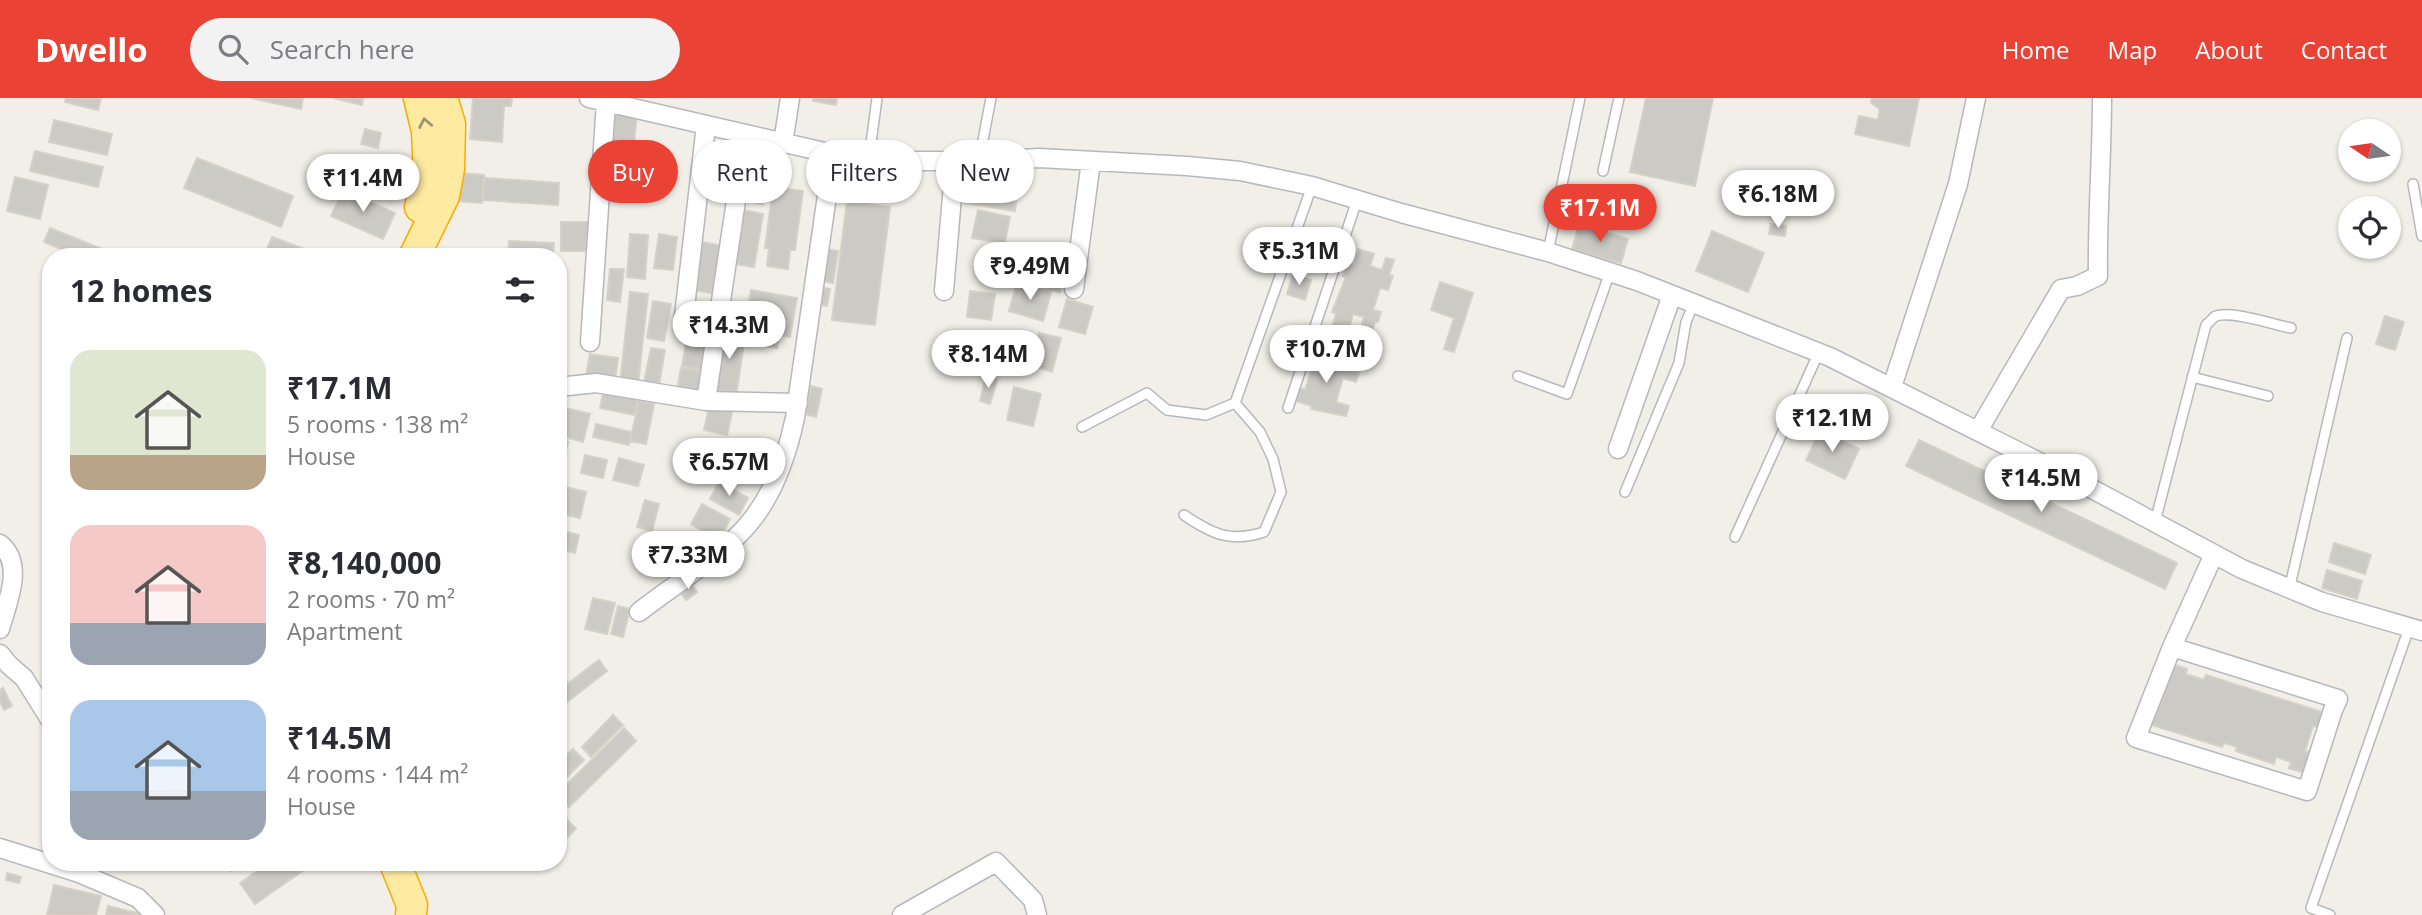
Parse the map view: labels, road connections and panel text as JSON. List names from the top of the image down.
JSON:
{
  "north": "left",
  "page": {
    "header": "Dwello",
    "search": "Search here",
    "nav": [
      "Home",
      "Map",
      "About",
      "Contact"
    ],
    "chip": [
      "Buy",
      "Rent",
      "Filters",
      "New"
    ],
    "price": [
      "₹11.4M",
      "₹6.18M",
      "₹17.1M",
      "₹5.31M",
      "₹9.49M",
      "₹14.3M",
      "₹10.7M",
      "₹8.14M",
      "₹12.1M",
      "₹6.57M",
      "₹14.5M",
      "₹7.33M"
    ],
    "heading": "12 homes",
    "list": [
      {
        "name": "₹17.1M",
        "note": "5 rooms · 138 m² · House"
      },
      {
        "name": "₹8,140,000",
        "note": "2 rooms · 70 m² · Apartment"
      },
      {
        "name": "₹14.5M",
        "note": "4 rooms · 144 m² · House"
      }
    ]
  }
}
